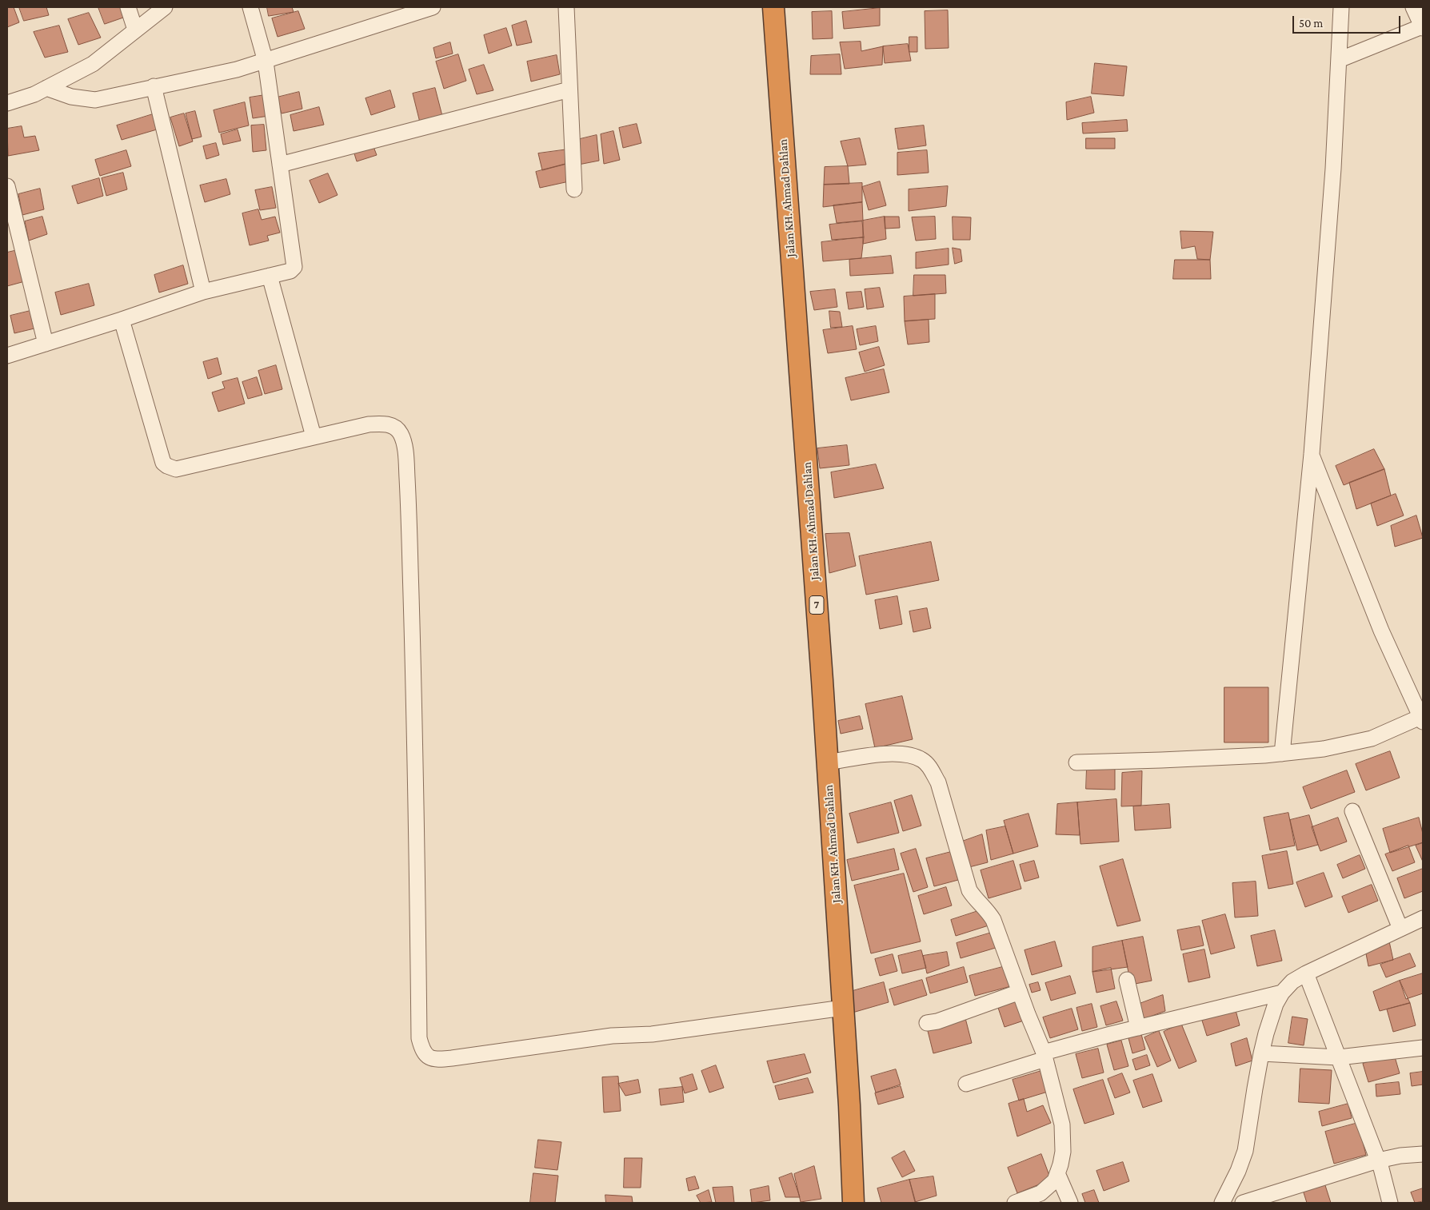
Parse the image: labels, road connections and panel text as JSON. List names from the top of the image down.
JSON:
{
  "streets": {
    "highway": ["Jalan KH. Ahmad Dahlan", "7"]
  },
  "scale_bar": "50 m"
}
